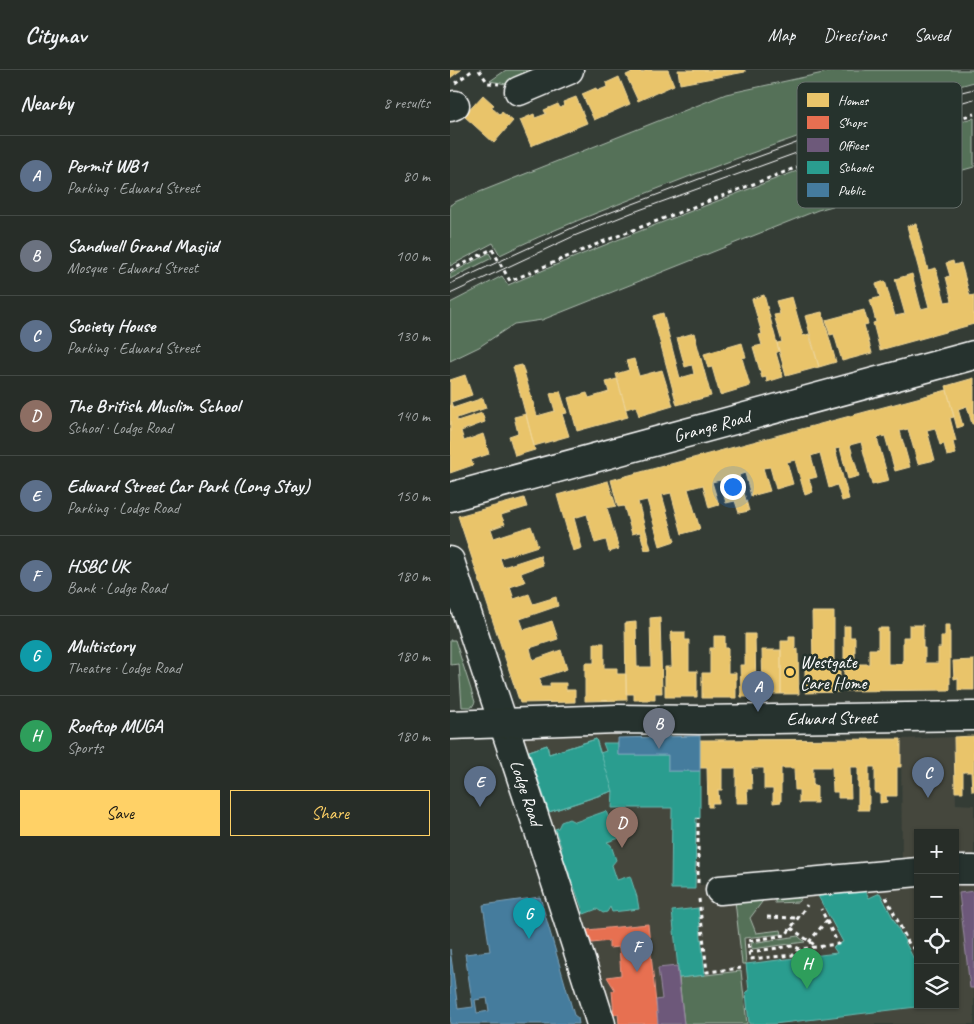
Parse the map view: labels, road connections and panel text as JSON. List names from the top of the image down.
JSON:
{
  "streets": {
    "street": ["Grange Road", "Edward Street", "Lodge Road"]
  },
  "crossings": [
    ["Edward Street", "Lodge Road"]
  ],
  "places": ["Westgate Care Home"],
  "legend": [
    "Homes",
    "Shops",
    "Offices",
    "Schools",
    "Public"
  ],
  "page": {
    "header": "Citynav",
    "nav": ["Map", "Directions", "Saved"],
    "heading": ["Nearby", "8 results"],
    "list": [
      {
        "mark": "A",
        "name": "Permit WB1",
        "note": "Parking · Edward Street",
        "value": "80 m"
      },
      {
        "mark": "B",
        "name": "Sandwell Grand Masjid",
        "note": "Mosque · Edward Street",
        "value": "100 m"
      },
      {
        "mark": "C",
        "name": "Society House",
        "note": "Parking · Edward Street",
        "value": "130 m"
      },
      {
        "mark": "D",
        "name": "The British Muslim School",
        "note": "School · Lodge Road",
        "value": "140 m"
      },
      {
        "mark": "E",
        "name": "Edward Street Car Park (Long Stay)",
        "note": "Parking · Lodge Road",
        "value": "150 m"
      },
      {
        "mark": "F",
        "name": "HSBC UK",
        "note": "Bank · Lodge Road",
        "value": "180 m"
      },
      {
        "mark": "G",
        "name": "Multistory",
        "note": "Theatre · Lodge Road",
        "value": "180 m"
      },
      {
        "mark": "H",
        "name": "Rooftop MUGA",
        "note": "Sports",
        "value": "180 m"
      }
    ],
    "pins": [
      "A",
      "B",
      "C",
      "E",
      "D",
      "G",
      "F",
      "H"
    ],
    "buttons": ["Save", "Share"],
    "map_buttons": ["+", "−"]
  }
}
